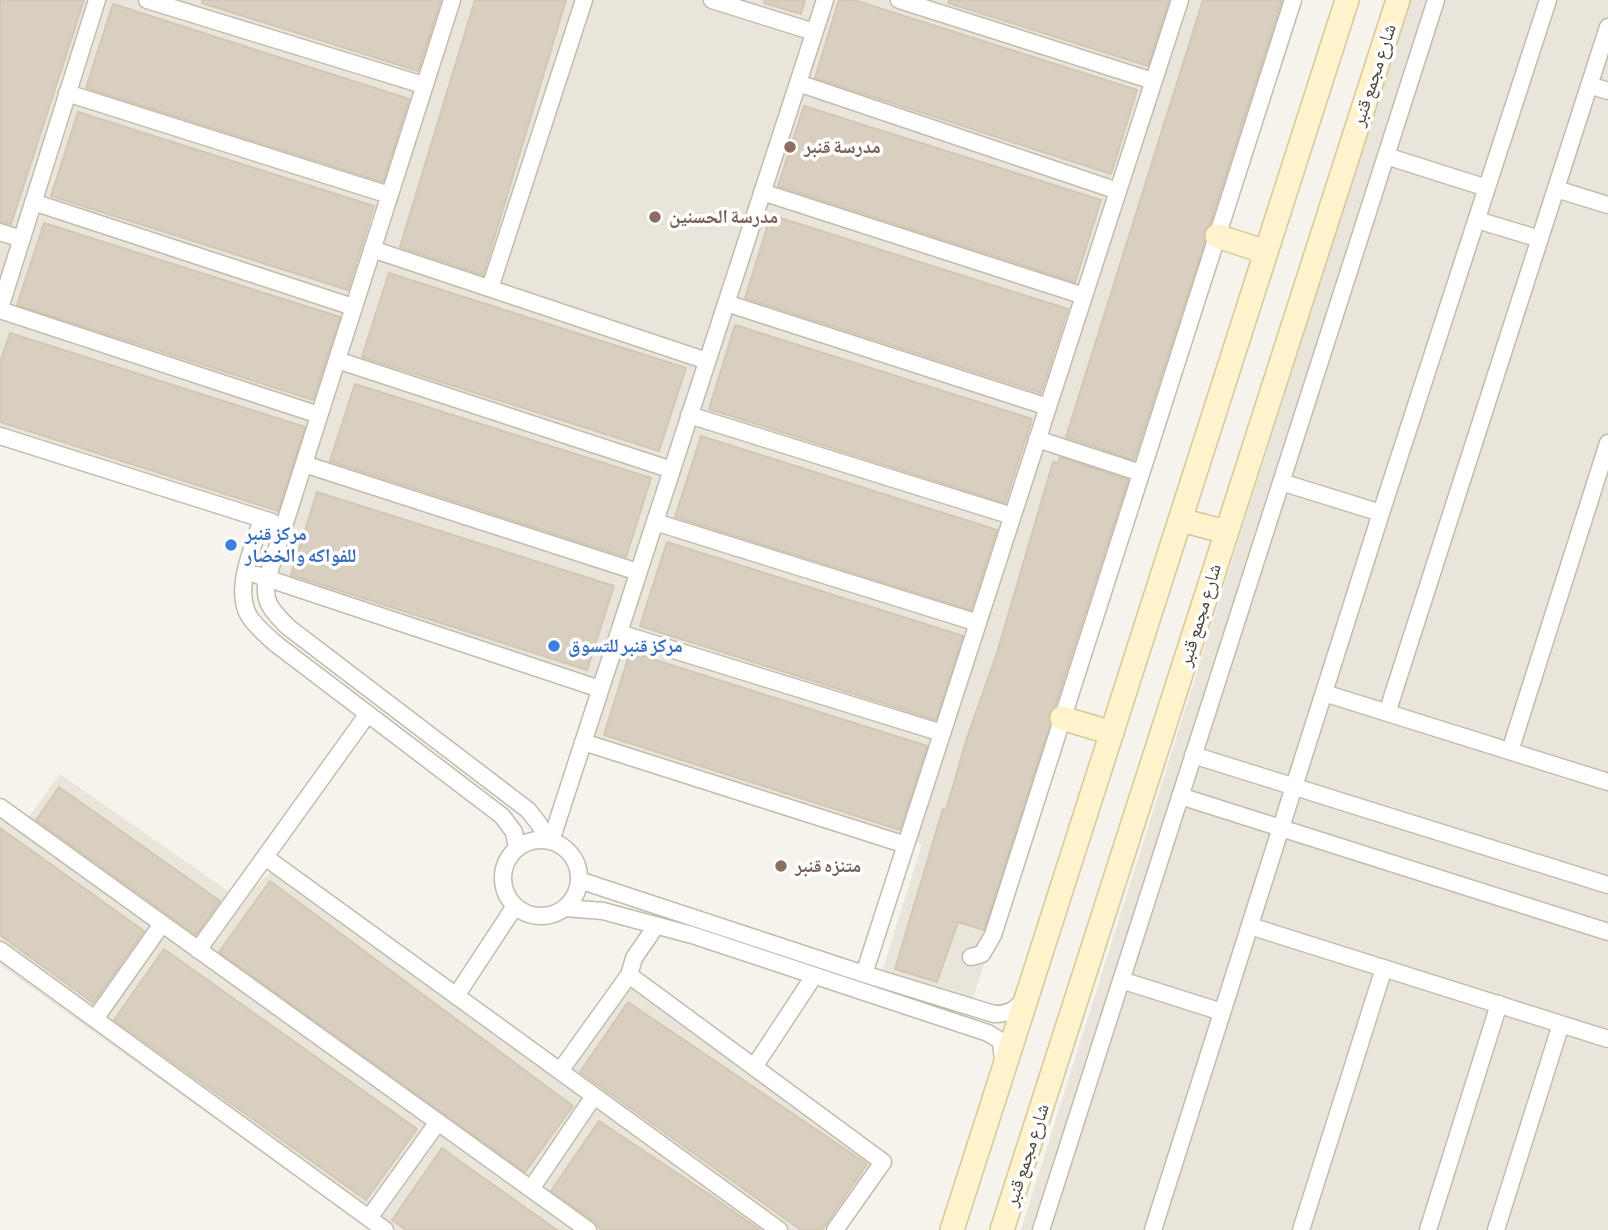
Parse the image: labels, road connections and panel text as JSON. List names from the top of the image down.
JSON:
{
  "streets": {
    "main road": ["شارع مجمع قنبر"]
  },
  "places": [
    "مدرسة قنبر",
    "مدرسة الحسنين",
    "مركز قنبر للفواكه والخضار",
    "مركز قنبر للتسوق",
    "متنزه قنبر"
  ]
}
